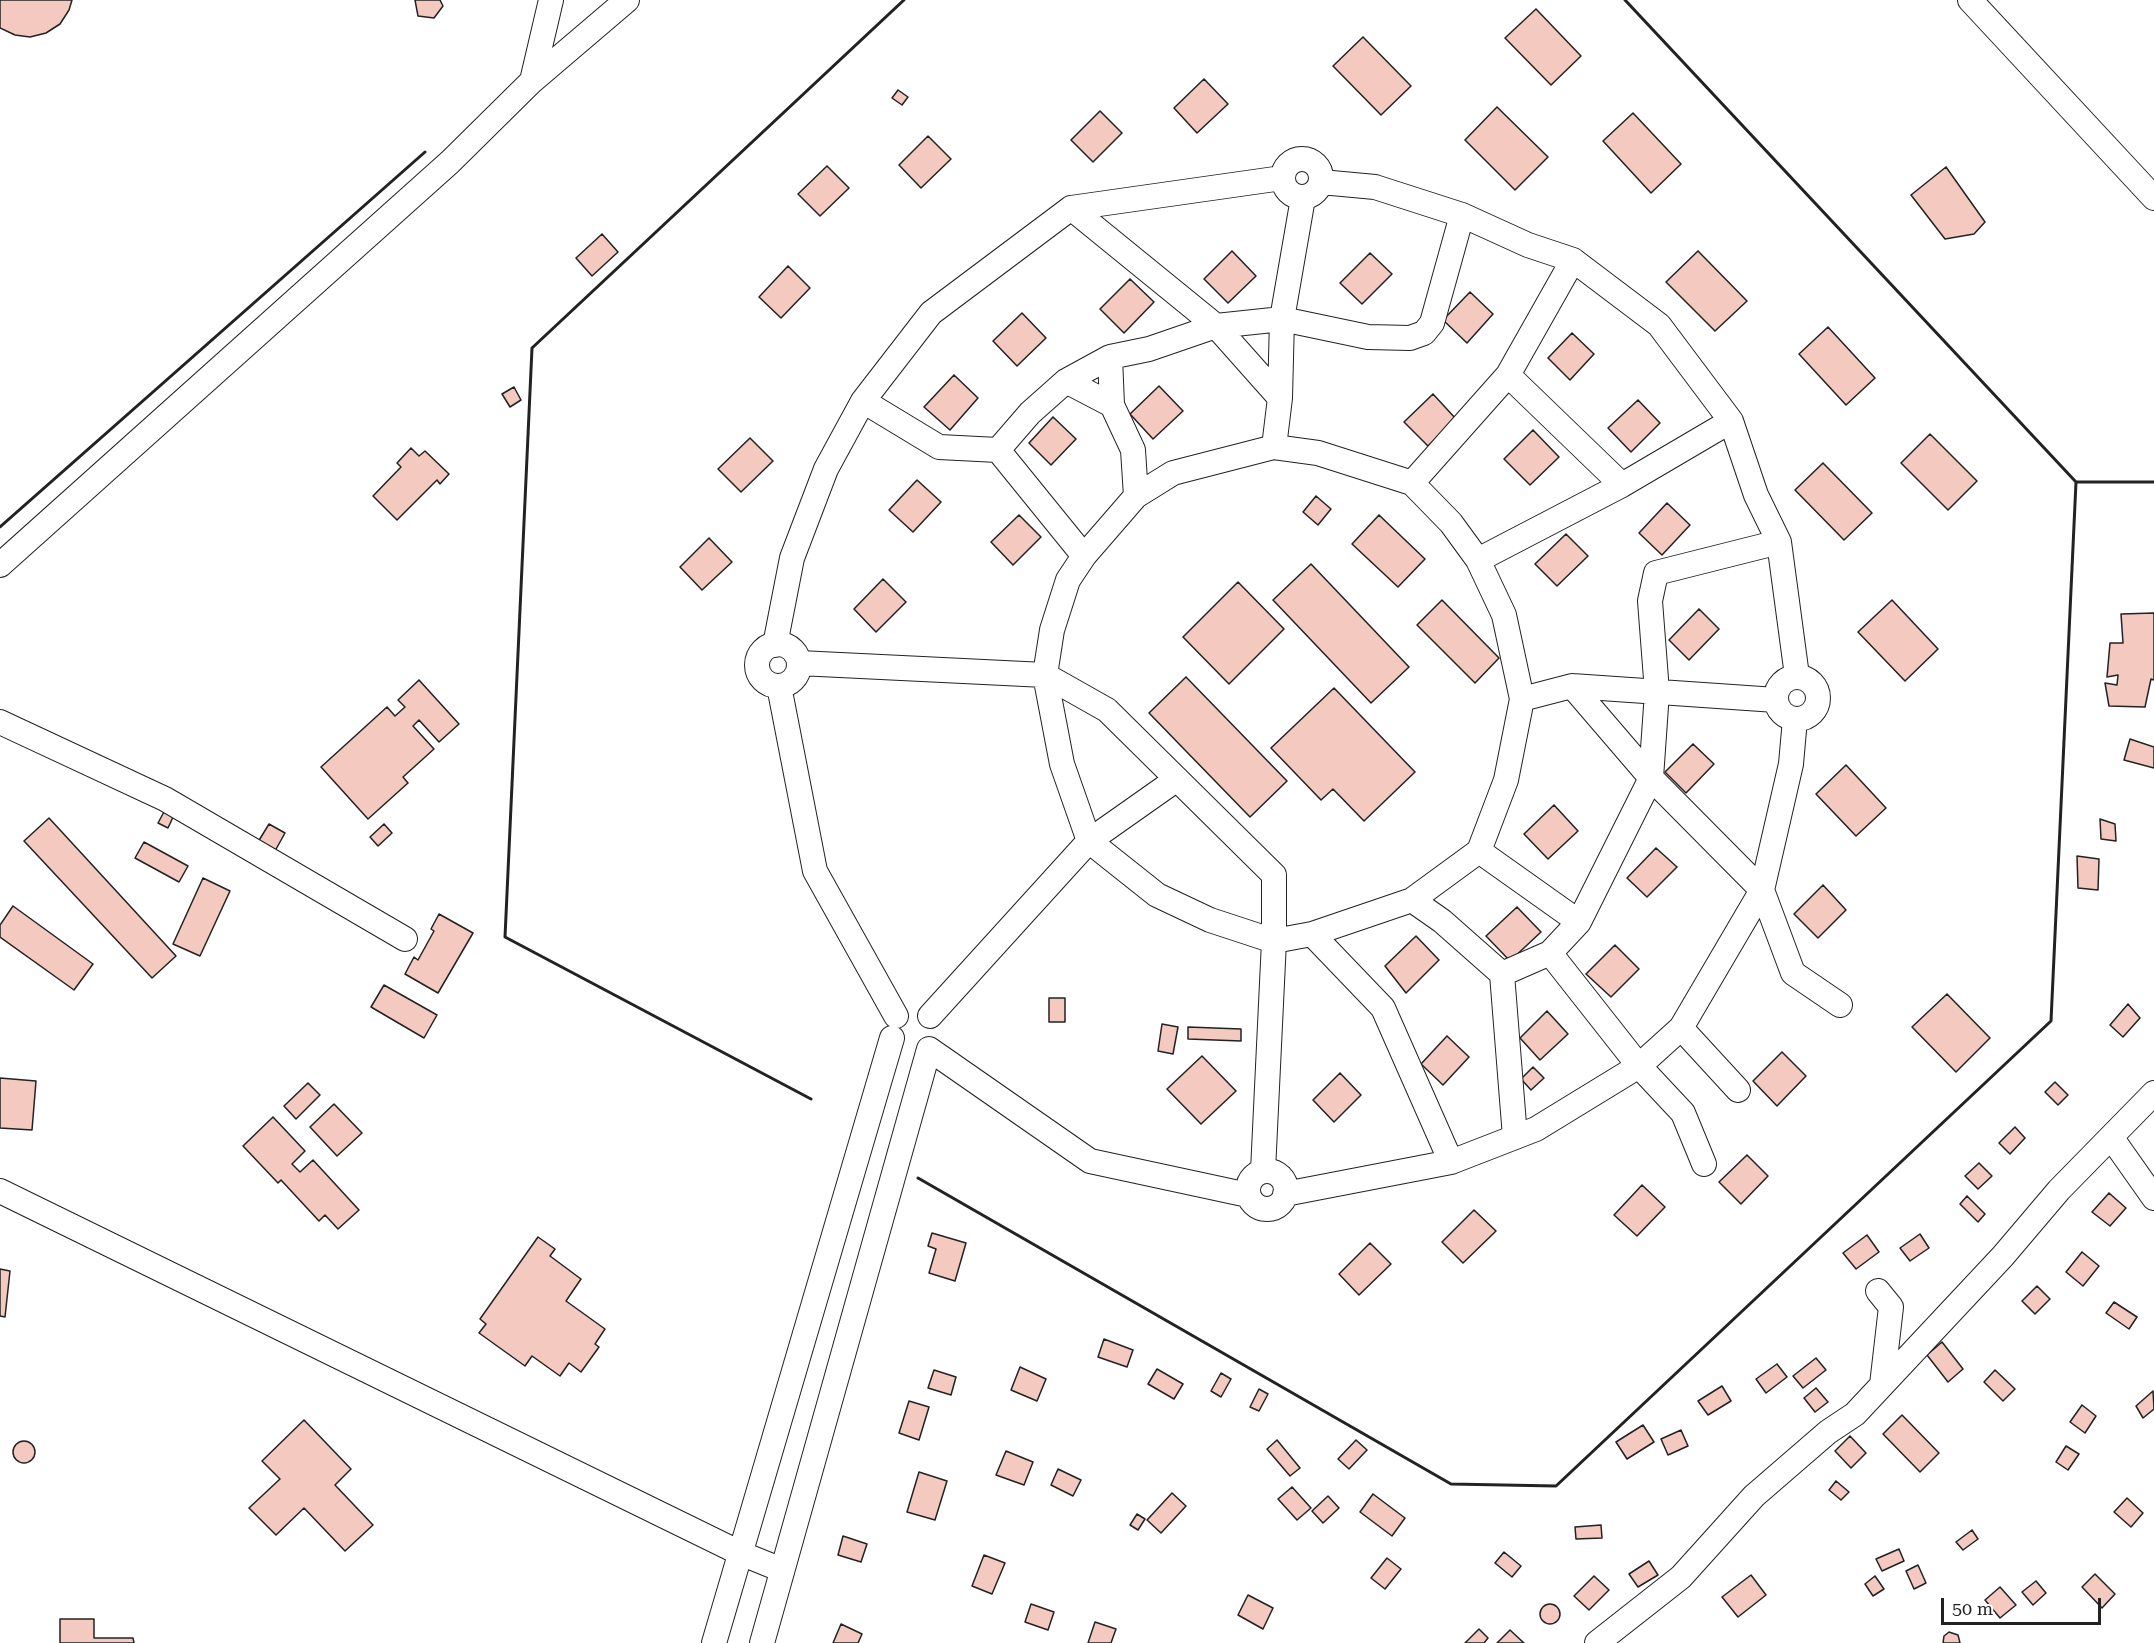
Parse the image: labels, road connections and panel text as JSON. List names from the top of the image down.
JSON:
{
  "scale_bar": "50 m"
}
